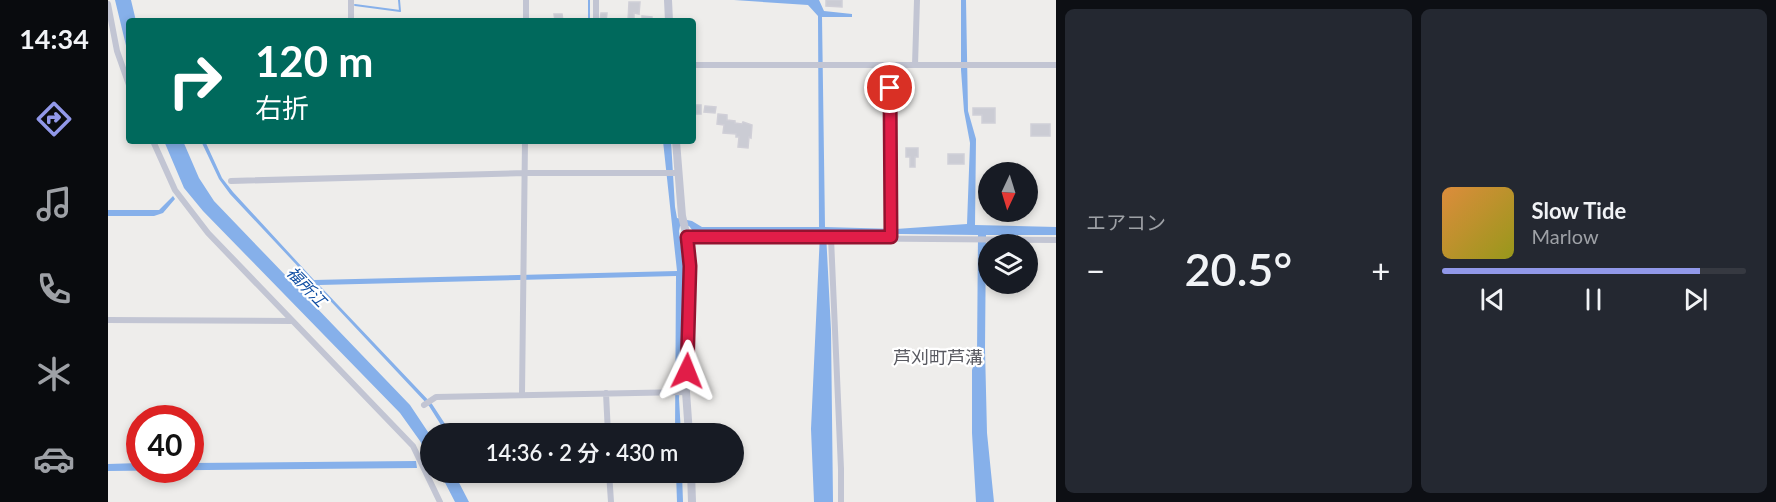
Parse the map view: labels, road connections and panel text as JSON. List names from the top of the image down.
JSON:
{
  "districts": ["芦刈町芦溝"],
  "water": ["福所江"],
  "north": "bottom",
  "page": {
    "tabs": "14:34",
    "tile": "エアコン",
    "turn": ["120 m", "右折"],
    "song": ["Slow Tide", "Marlow"],
    "heat": ["−", "20.5°", "+"],
    "limit": "40",
    "trip": "14:36 · 2 分 · 430 m"
  }
}
